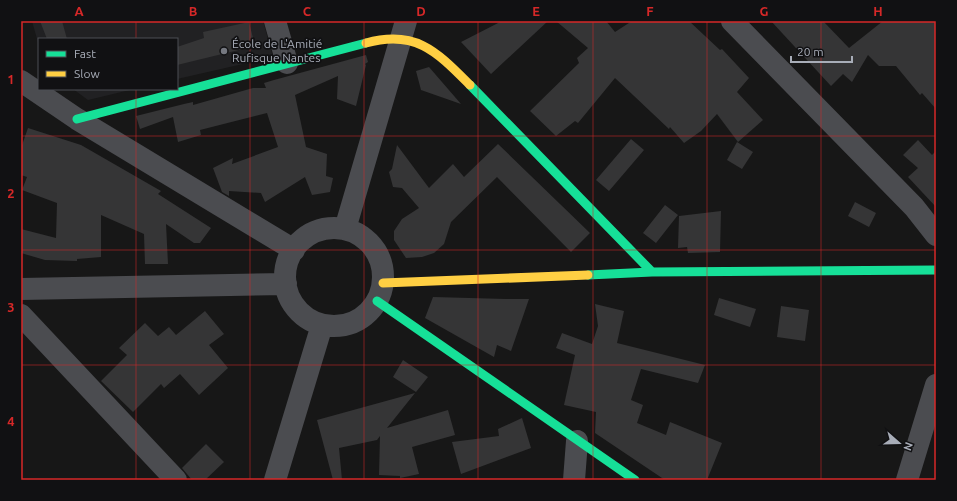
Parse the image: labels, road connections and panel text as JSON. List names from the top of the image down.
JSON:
{
  "places": ["École de L'Amitié Rufisque Nantes"],
  "legend": ["Fast", "Slow"],
  "scale_bar": "20 m",
  "north": "right",
  "grid": {
    "columns": [
      "A",
      "B",
      "C",
      "D",
      "E",
      "F",
      "G",
      "H"
    ],
    "rows": [
      "1",
      "2",
      "3",
      "4"
    ]
  }
}
